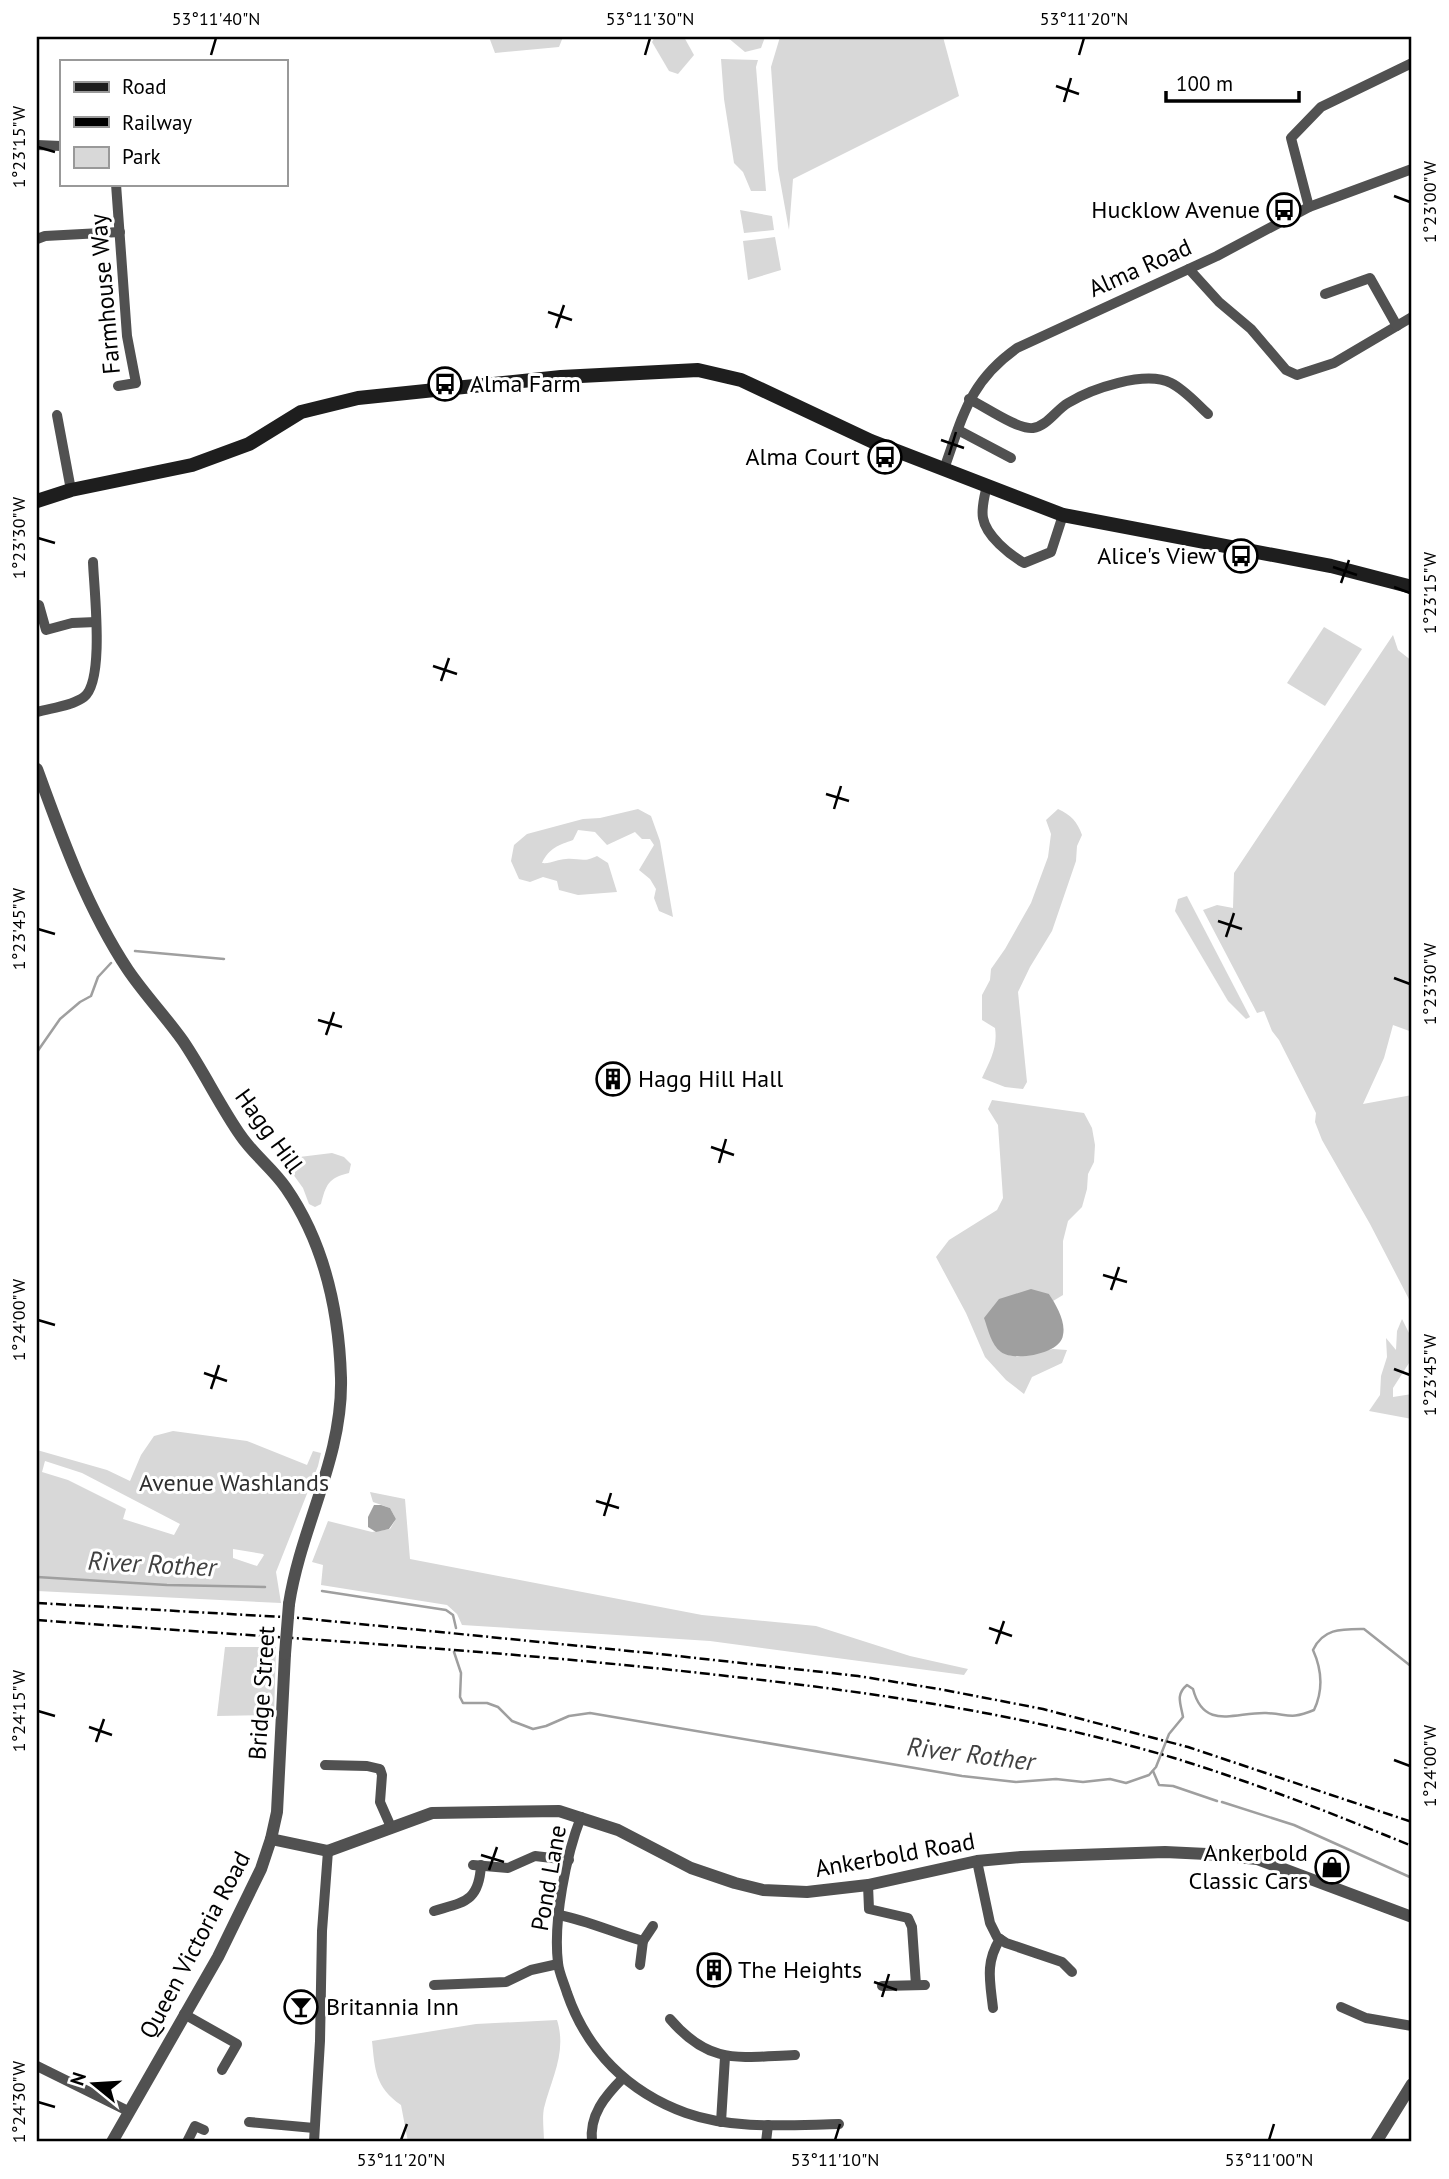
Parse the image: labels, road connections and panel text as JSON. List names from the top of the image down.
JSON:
{
  "streets": {
    "street": [
      "Alma Road",
      "Farmhouse Way",
      "Hagg Hill",
      "Bridge Street",
      "Ankerbold Road",
      "Pond Lane",
      "Queen Victoria Road"
    ]
  },
  "crossings": [
    ["Hagg Hill", "Bridge Street"],
    ["Bridge Street", "Queen Victoria Road"],
    ["Ankerbold Road", "Pond Lane"]
  ],
  "water": ["River Rother"],
  "parks": ["Avenue Washlands"],
  "places": {
    "bus stop": [
      "Hucklow Avenue",
      "Alma Farm",
      "Alma Court",
      "Alice's View"
    ],
    "building": ["Hagg Hill Hall", "The Heights"],
    "shop": ["Ankerbold Classic Cars"],
    "bar": ["Britannia Inn"]
  },
  "legend": ["Road", "Railway", "Park"],
  "scale_bar": "100 m",
  "north": "left",
  "coordinates": [
    "53°11'40\"N",
    "53°11'30\"N",
    "53°11'20\"N",
    "1°23'15\"W",
    "1°23'00\"W",
    "1°23'30\"W",
    "1°23'45\"W",
    "1°24'00\"W",
    "1°24'15\"W",
    "1°24'30\"W",
    "53°11'10\"N",
    "53°11'00\"N"
  ]
}
